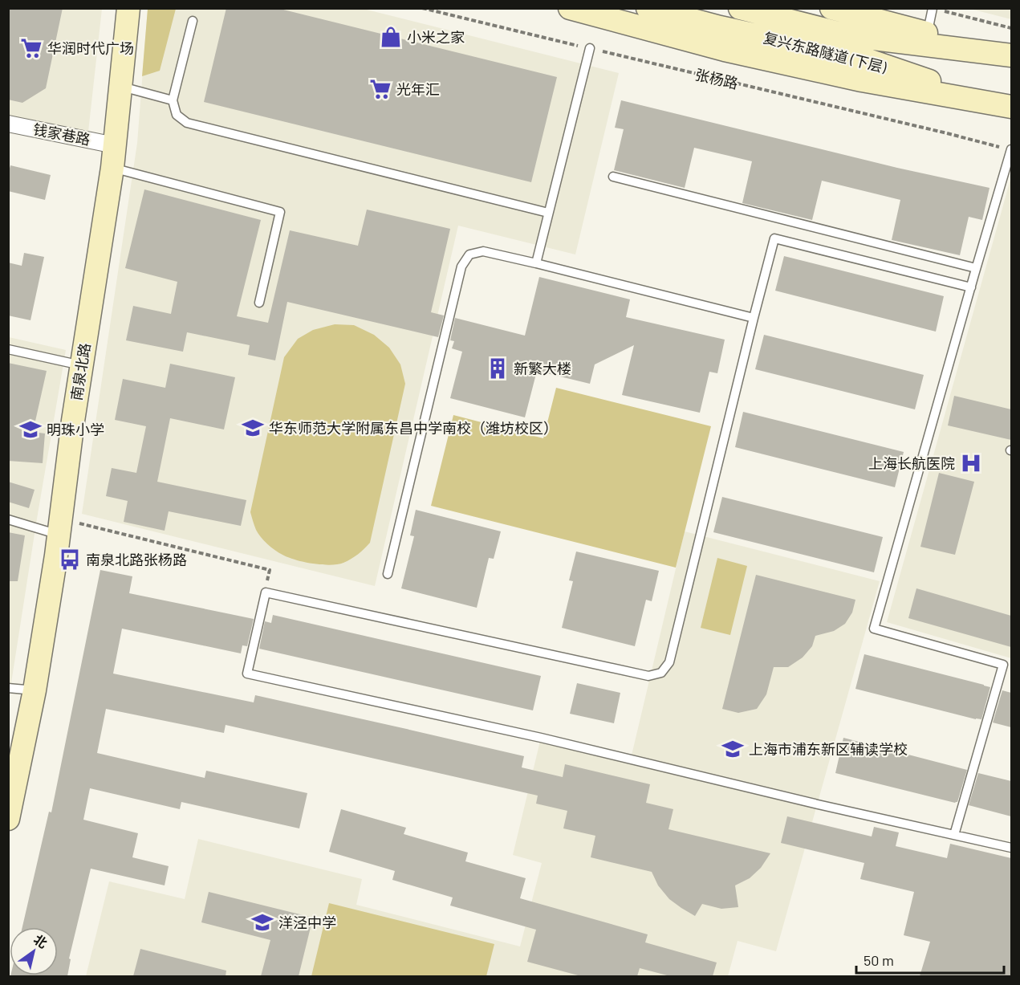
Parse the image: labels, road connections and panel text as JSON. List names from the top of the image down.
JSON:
{
  "streets": {
    "main road": ["复兴东路隧道 (下层)", "张杨路", "南泉北路"],
    "street": ["钱家巷路"]
  },
  "crossings": [
    ["复兴东路隧道 (下层)", "张杨路"],
    ["钱家巷路", "南泉北路"]
  ],
  "places": {
    "shop": ["小米之家"],
    "supermarket": ["华润时代广场", "光年汇"],
    "building": ["新繁大楼"],
    "school or university": [
      "华东师范大学附属东昌中学南校（潍坊校区）",
      "明珠小学",
      "上海市浦东新区辅读学校",
      "洋泾中学"
    ],
    "hospital": ["上海长航医院"],
    "bus stop": ["南泉北路张杨路"]
  },
  "scale_bar": "50 m",
  "north": "top right"
}
